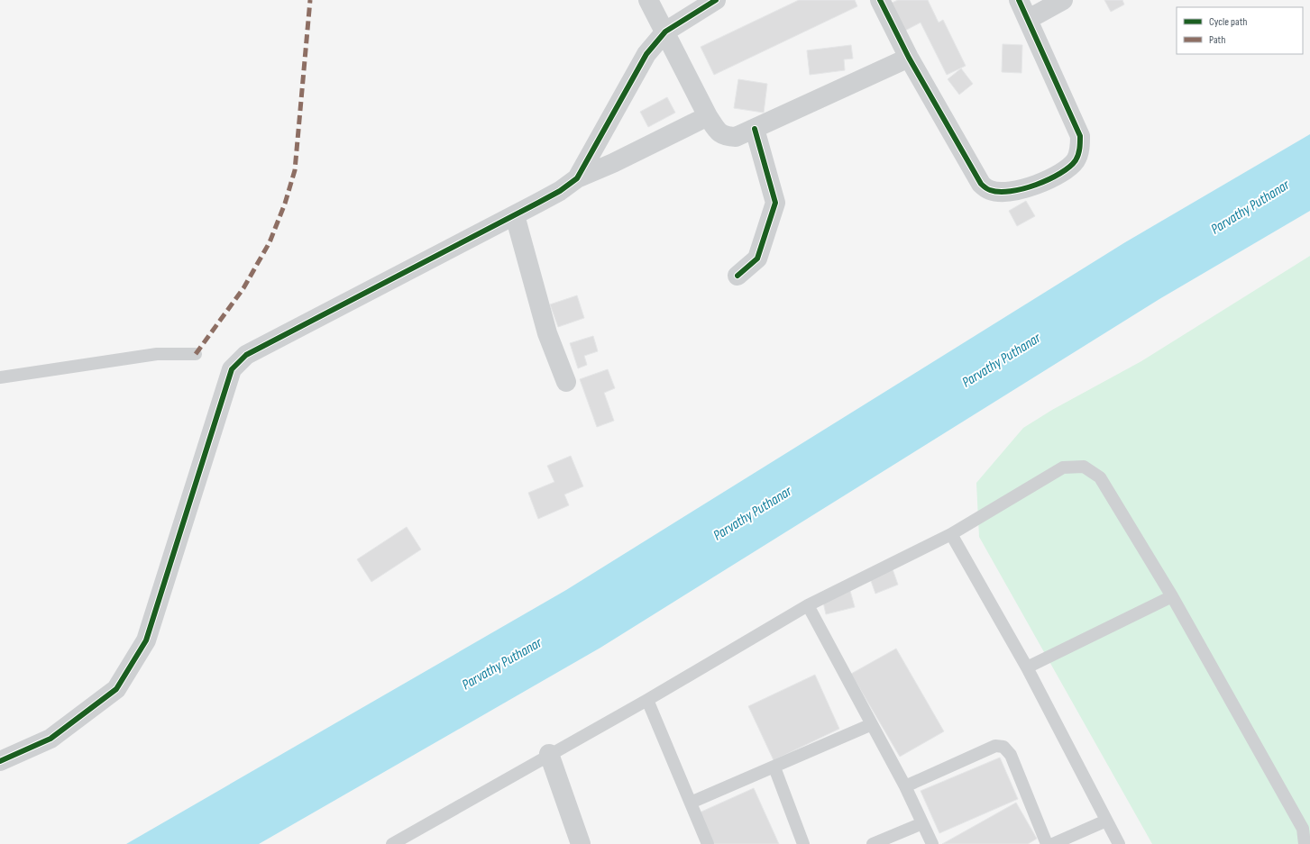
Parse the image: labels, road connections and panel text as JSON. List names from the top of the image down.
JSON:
{
  "water": ["Parvathy Puthanar"],
  "legend": ["Cycle path", "Path"]
}
